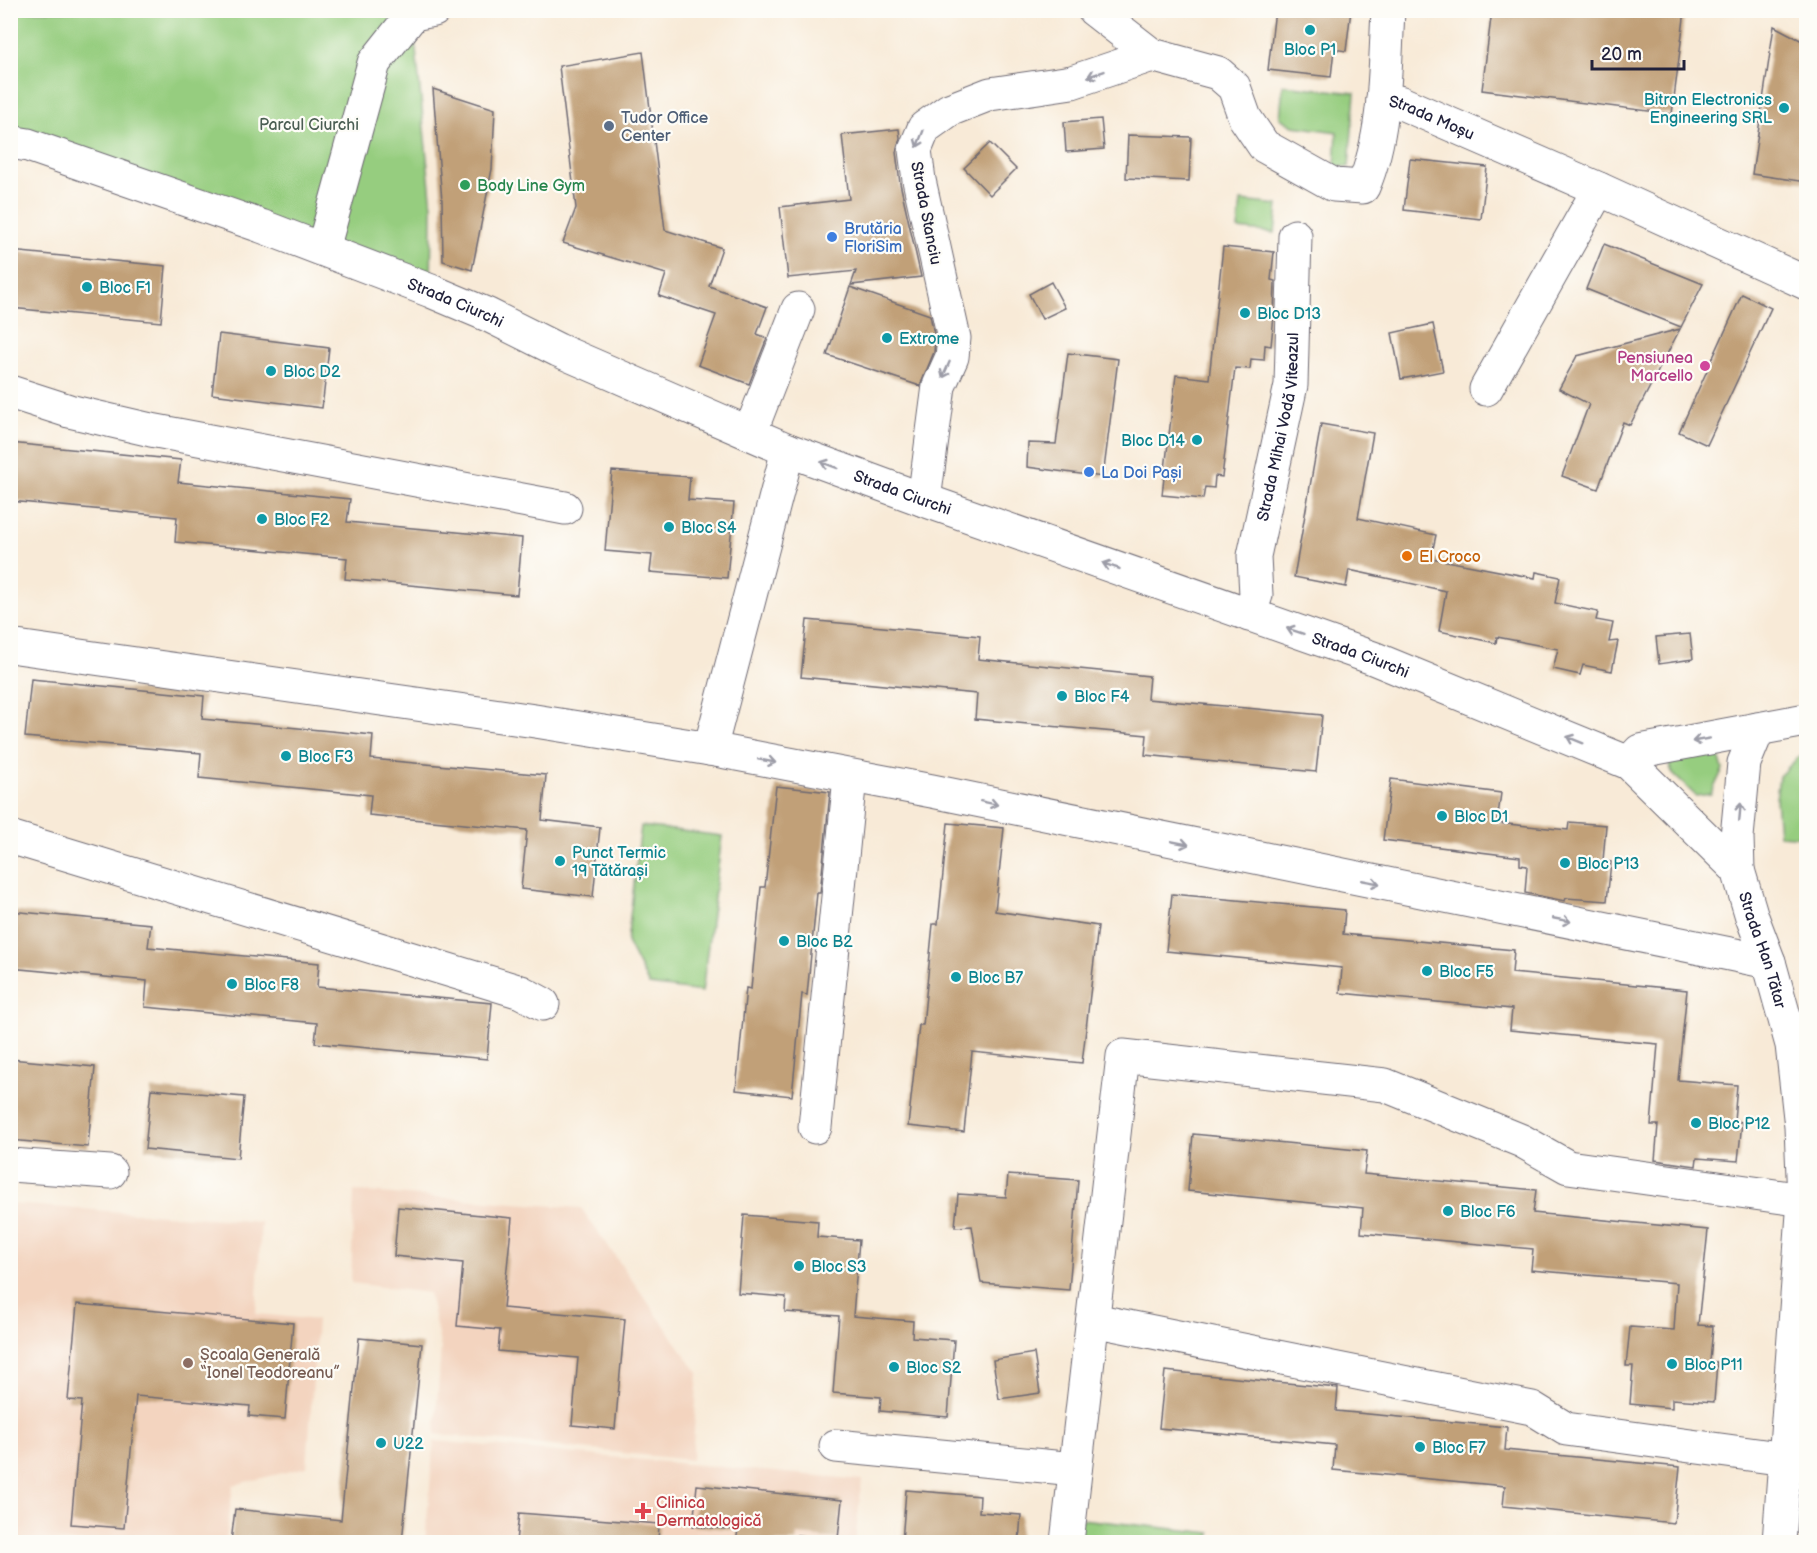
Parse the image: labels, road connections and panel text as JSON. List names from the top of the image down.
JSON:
{
  "streets": {
    "street": [
      "Strada Moșu",
      "Strada Stanciu",
      "Strada Ciurchi",
      "Strada Mihai Vodă Viteazul",
      "Strada Han Tătar"
    ]
  },
  "crossings": [
    ["Strada Moșu", "Strada Stanciu"],
    ["Strada Stanciu", "Strada Ciurchi"],
    ["Strada Ciurchi", "Strada Mihai Vodă Viteazul"],
    ["Strada Ciurchi", "Strada Han Tătar"]
  ],
  "one_way": ["Strada Stanciu"],
  "parks": ["Parcul Ciurchi"],
  "places": {
    "other": [
      "Bloc P1",
      "Bitron Electronics Engineering SRL",
      "Tudor Office Center",
      "Body Line Gym",
      "Brutăria FloriSim",
      "Bloc F1",
      "Bloc D13",
      "Extrome",
      "Pensiunea Marcello",
      "Bloc D2",
      "Bloc D14",
      "La Doi Pași",
      "Bloc F2",
      "Bloc S4",
      "El Croco",
      "Bloc F4",
      "Bloc F3",
      "Bloc D1",
      "Punct Termic 19 Tătărași",
      "Bloc P13",
      "Bloc B2",
      "Bloc F5",
      "Bloc B7",
      "Bloc F8",
      "Bloc P12",
      "Bloc F6",
      "Bloc S3",
      "Școala Generală “Ionel Teodoreanu”",
      "Bloc P11",
      "Bloc S2",
      "U22",
      "Bloc F7"
    ],
    "health": ["Clinica Dermatologică"]
  },
  "scale_bar": "20 m"
}
